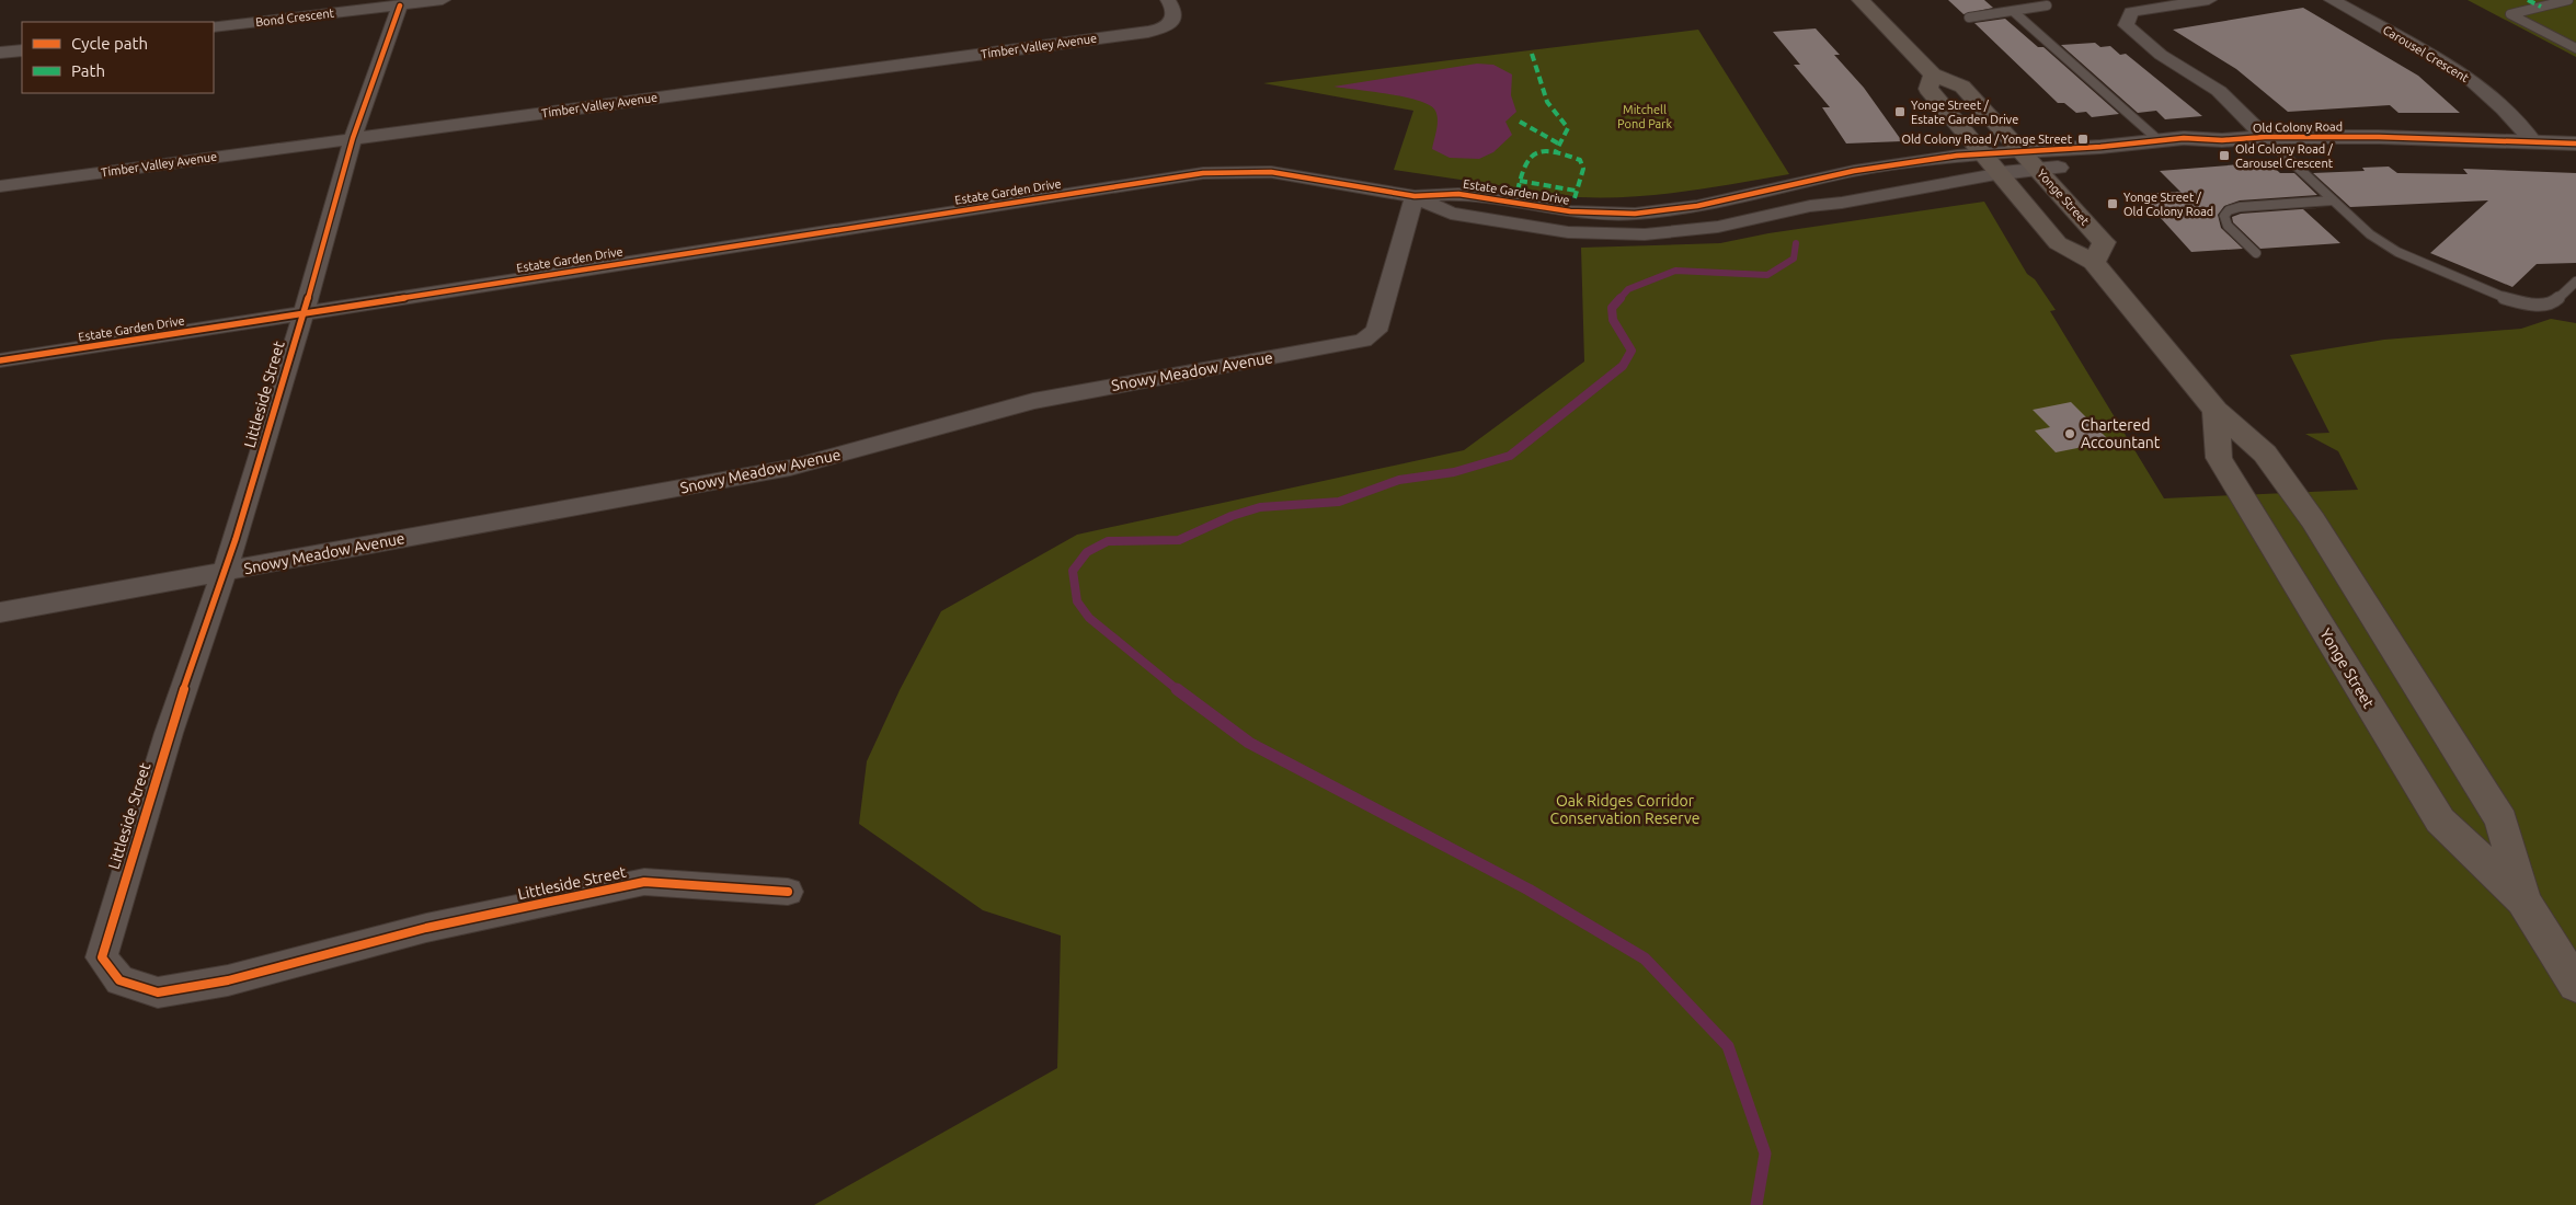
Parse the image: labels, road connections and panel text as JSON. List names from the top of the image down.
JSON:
{
  "streets": {
    "main road": ["Yonge Street"],
    "street": [
      "Bond Crescent",
      "Timber Valley Avenue",
      "Carousel Crescent",
      "Old Colony Road",
      "Estate Garden Drive",
      "Snowy Meadow Avenue",
      "Littleside Street"
    ]
  },
  "crossings": [
    ["Bond Crescent", "Littleside Street"],
    ["Timber Valley Avenue", "Littleside Street"],
    ["Carousel Crescent", "Old Colony Road"],
    ["Old Colony Road", "Estate Garden Drive"],
    ["Old Colony Road", "Yonge Street"],
    ["Estate Garden Drive", "Yonge Street"],
    ["Estate Garden Drive", "Snowy Meadow Avenue"],
    ["Estate Garden Drive", "Littleside Street"],
    ["Snowy Meadow Avenue", "Littleside Street"]
  ],
  "parks": ["Mitchell Pond Park", "Oak Ridges Corridor Conservation Reserve"],
  "places": {
    "transit": [
      "Yonge Street / Estate Garden Drive",
      "Old Colony Road / Yonge Street",
      "Old Colony Road / Carousel Crescent",
      "Yonge Street / Old Colony Road"
    ],
    "other": ["Chartered Accountant"]
  },
  "legend": ["Cycle path", "Path"]
}
